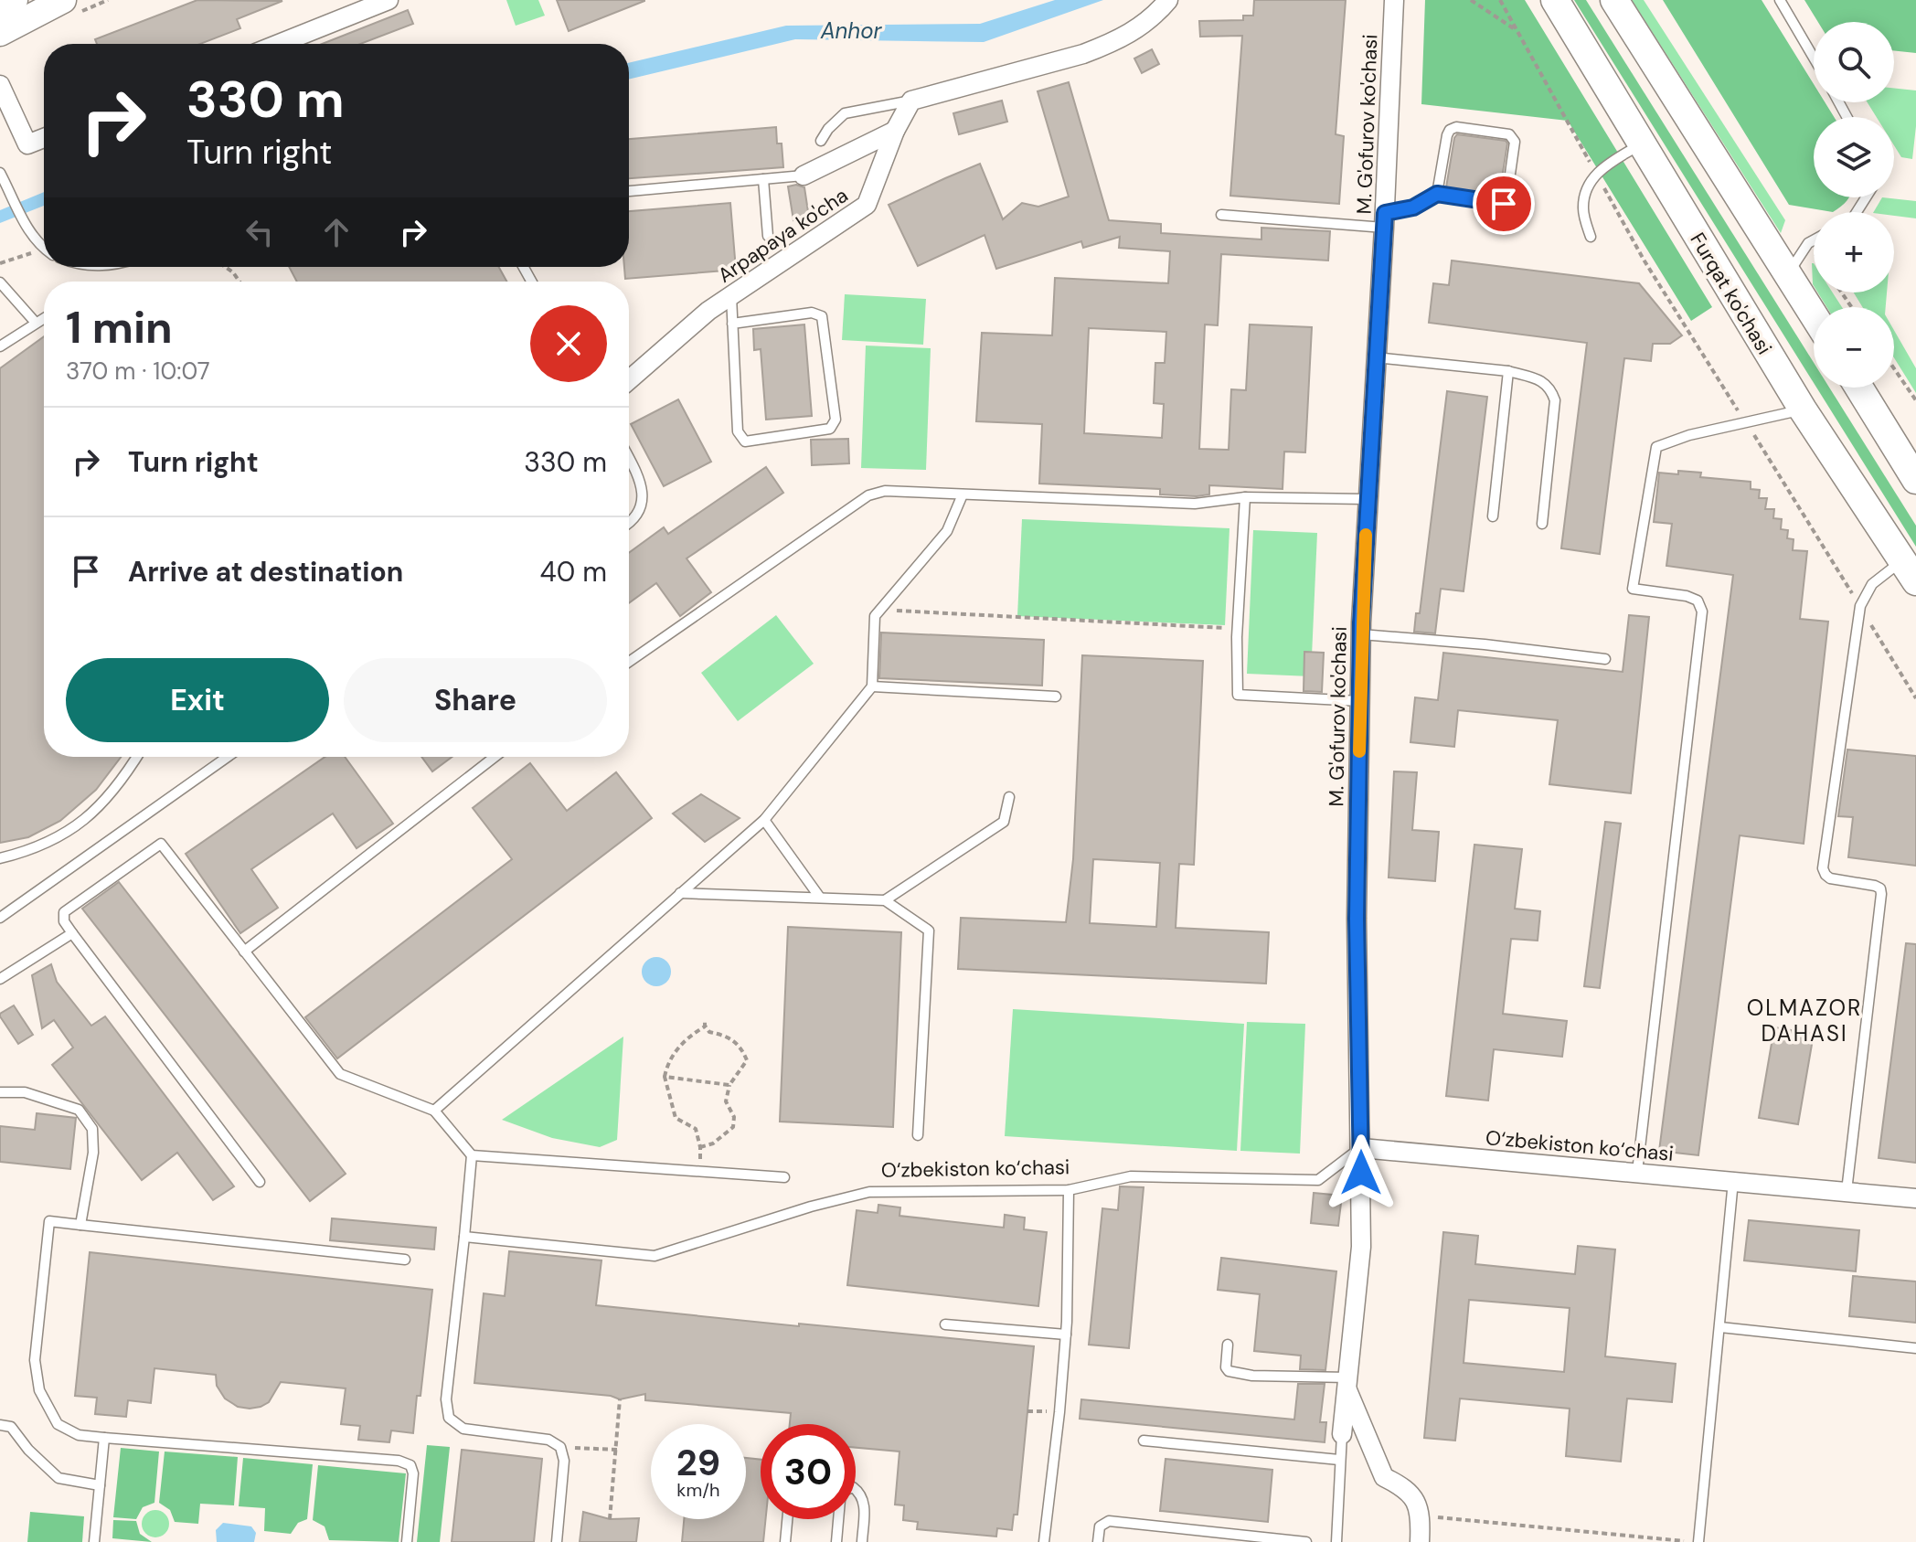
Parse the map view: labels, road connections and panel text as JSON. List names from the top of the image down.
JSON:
{
  "streets": {
    "main road": ["Furqat ko'chasi"],
    "street": ["M. G'ofurov ko'chasi", "Arpapaya ko'cha", "O‘zbekiston ko‘chasi"]
  },
  "crossings": [
    ["M. G'ofurov ko'chasi", "O‘zbekiston ko‘chasi"]
  ],
  "districts": ["OLMAZOR DAHASI"],
  "water": ["Anhor"],
  "page": {
    "map_buttons": ["+", "−"],
    "turn": ["330 m", "Turn right"],
    "heading": ["1 min", "370 m · 10:07"],
    "list": [
      {
        "name": "Turn right",
        "value": "330 m"
      },
      {
        "name": "Arrive at destination",
        "value": "40 m"
      }
    ],
    "buttons": ["Exit", "Share"],
    "speed": "29 km/h",
    "limit": "30"
  }
}
